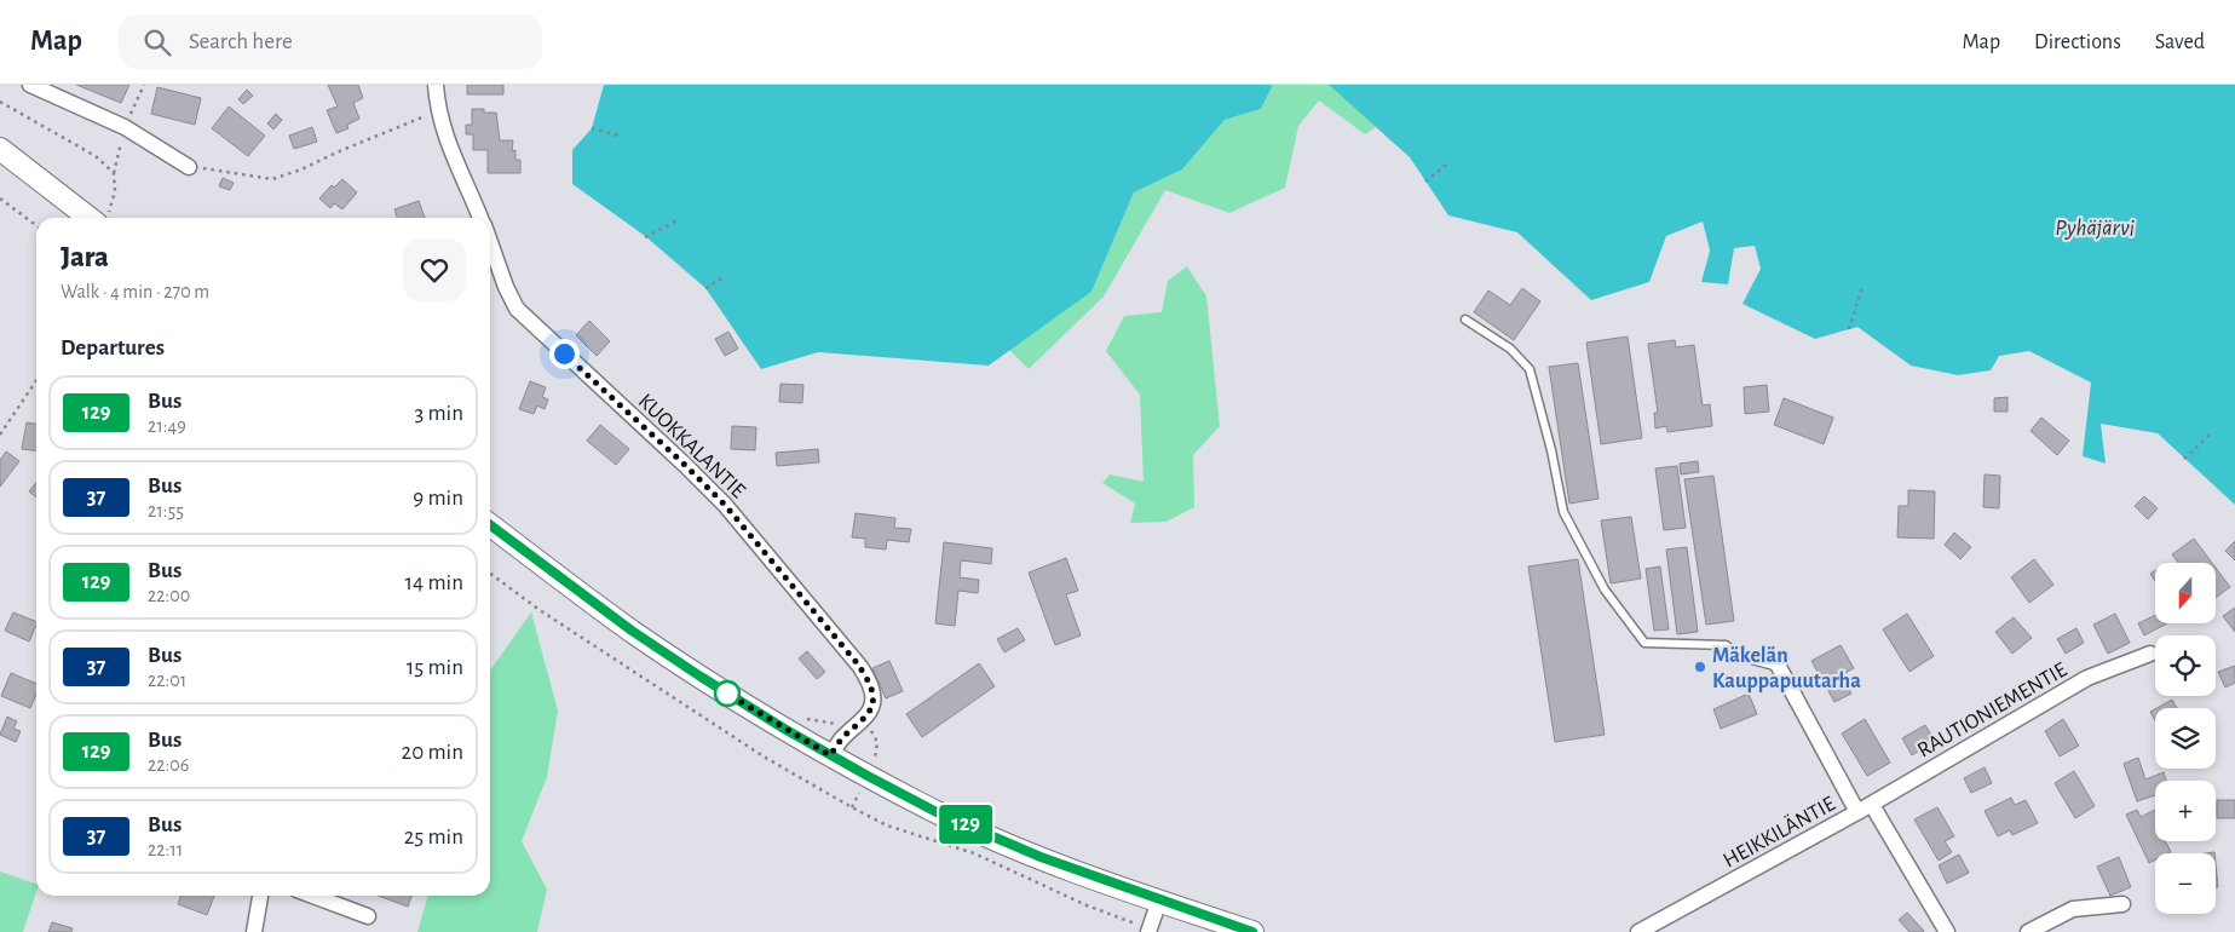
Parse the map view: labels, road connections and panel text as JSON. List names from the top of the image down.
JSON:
{
  "streets": {
    "street": ["KUOKKALANTIE", "RAUTIONIEMENTIE", "HEIKKILÄNTIE"]
  },
  "crossings": [
    ["RAUTIONIEMENTIE", "HEIKKILÄNTIE"]
  ],
  "water": ["Pyhäjärvi"],
  "places": ["Mäkelän Kauppapuutarha"],
  "lines": ["bus line 129"],
  "north": "bottom",
  "page": {
    "header": "Map",
    "search": "Search here",
    "nav": ["Map", "Directions", "Saved"],
    "on_map": "129",
    "heading": [
      ["Jara", "Walk · 4 min · 270 m"],
      "Departures"
    ],
    "list": [
      {
        "mark": "129",
        "name": "Bus",
        "note": "21:49",
        "value": "3 min"
      },
      {
        "mark": "37",
        "name": "Bus",
        "note": "21:55",
        "value": "9 min"
      },
      {
        "mark": "129",
        "name": "Bus",
        "note": "22:00",
        "value": "14 min"
      },
      {
        "mark": "37",
        "name": "Bus",
        "note": "22:01",
        "value": "15 min"
      },
      {
        "mark": "129",
        "name": "Bus",
        "note": "22:06",
        "value": "20 min"
      },
      {
        "mark": "37",
        "name": "Bus",
        "note": "22:11",
        "value": "25 min"
      }
    ],
    "map_buttons": ["+", "−"]
  }
}
